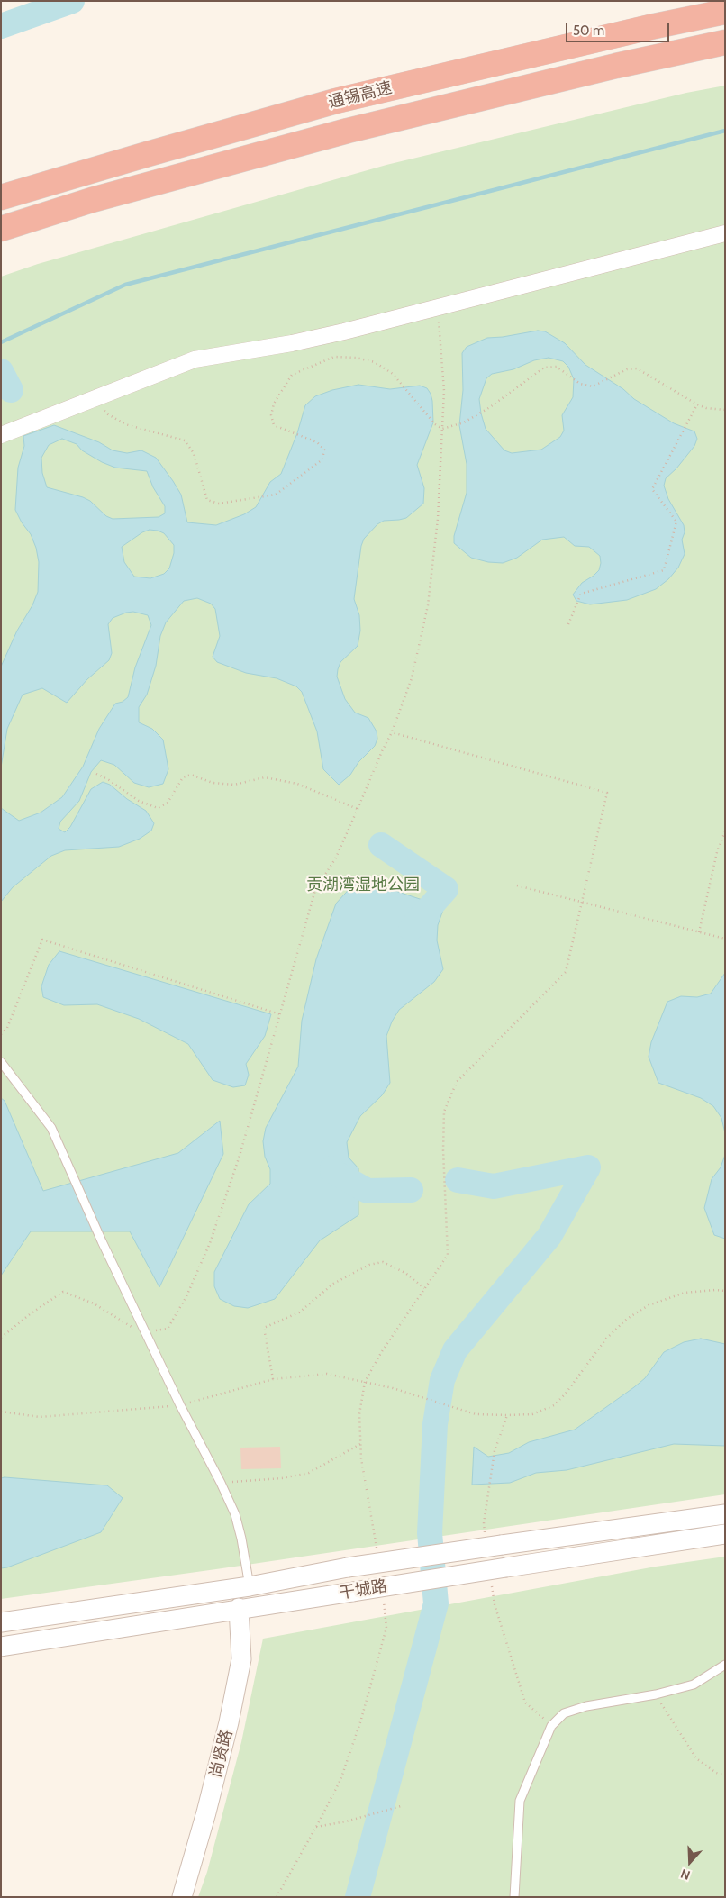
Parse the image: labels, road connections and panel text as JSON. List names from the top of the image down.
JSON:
{
  "streets": {
    "highway": ["通锡高速"],
    "street": ["干城路", "尚贤路"]
  },
  "crossings": [
    ["干城路", "尚贤路"]
  ],
  "parks": ["贡湖湾湿地公园"],
  "scale_bar": "50 m",
  "north": "bottom"
}
